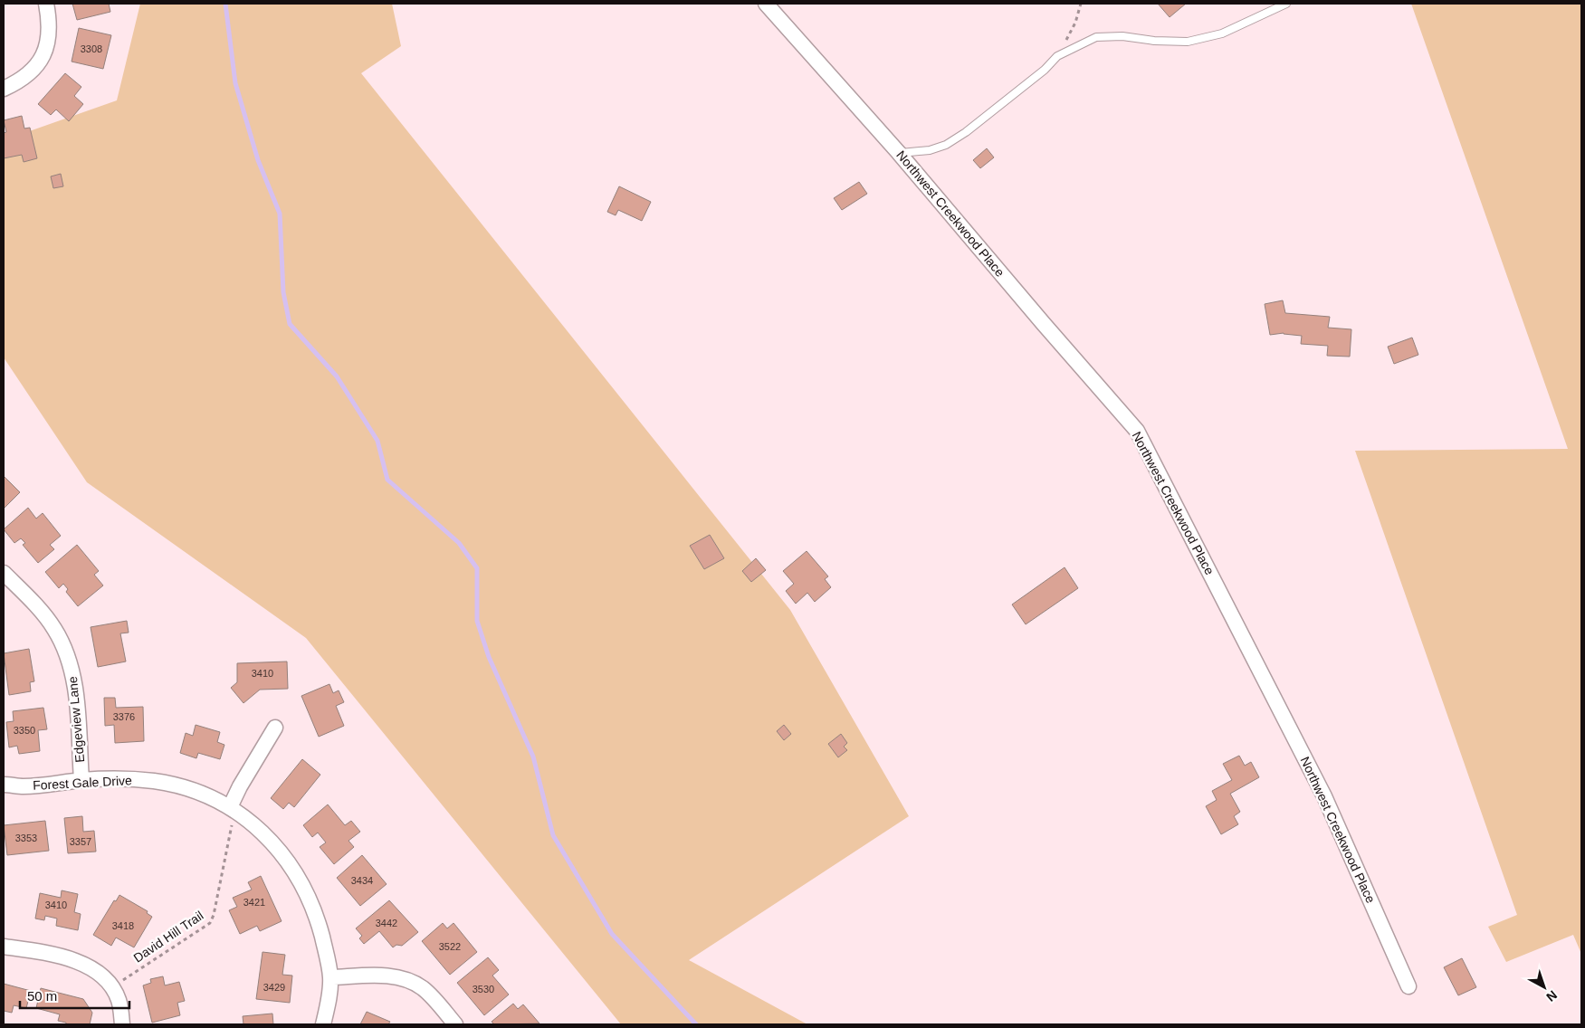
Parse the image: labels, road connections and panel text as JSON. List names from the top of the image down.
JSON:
{
  "streets": {
    "street": ["Northwest Creekwood Place", "Edgeview Lane", "Forest Gale Drive"],
    "path": ["David Hill Trail"]
  },
  "crossings": [
    ["Edgeview Lane", "Forest Gale Drive"],
    ["Forest Gale Drive", "David Hill Trail"]
  ],
  "house_numbers": [
    "3308",
    "3410",
    "3376",
    "3350",
    "3353",
    "3357",
    "3434",
    "3421",
    "3410",
    "3442",
    "3418",
    "3522",
    "3429",
    "3530"
  ],
  "scale_bar": "50 m",
  "north": "bottom right"
}
